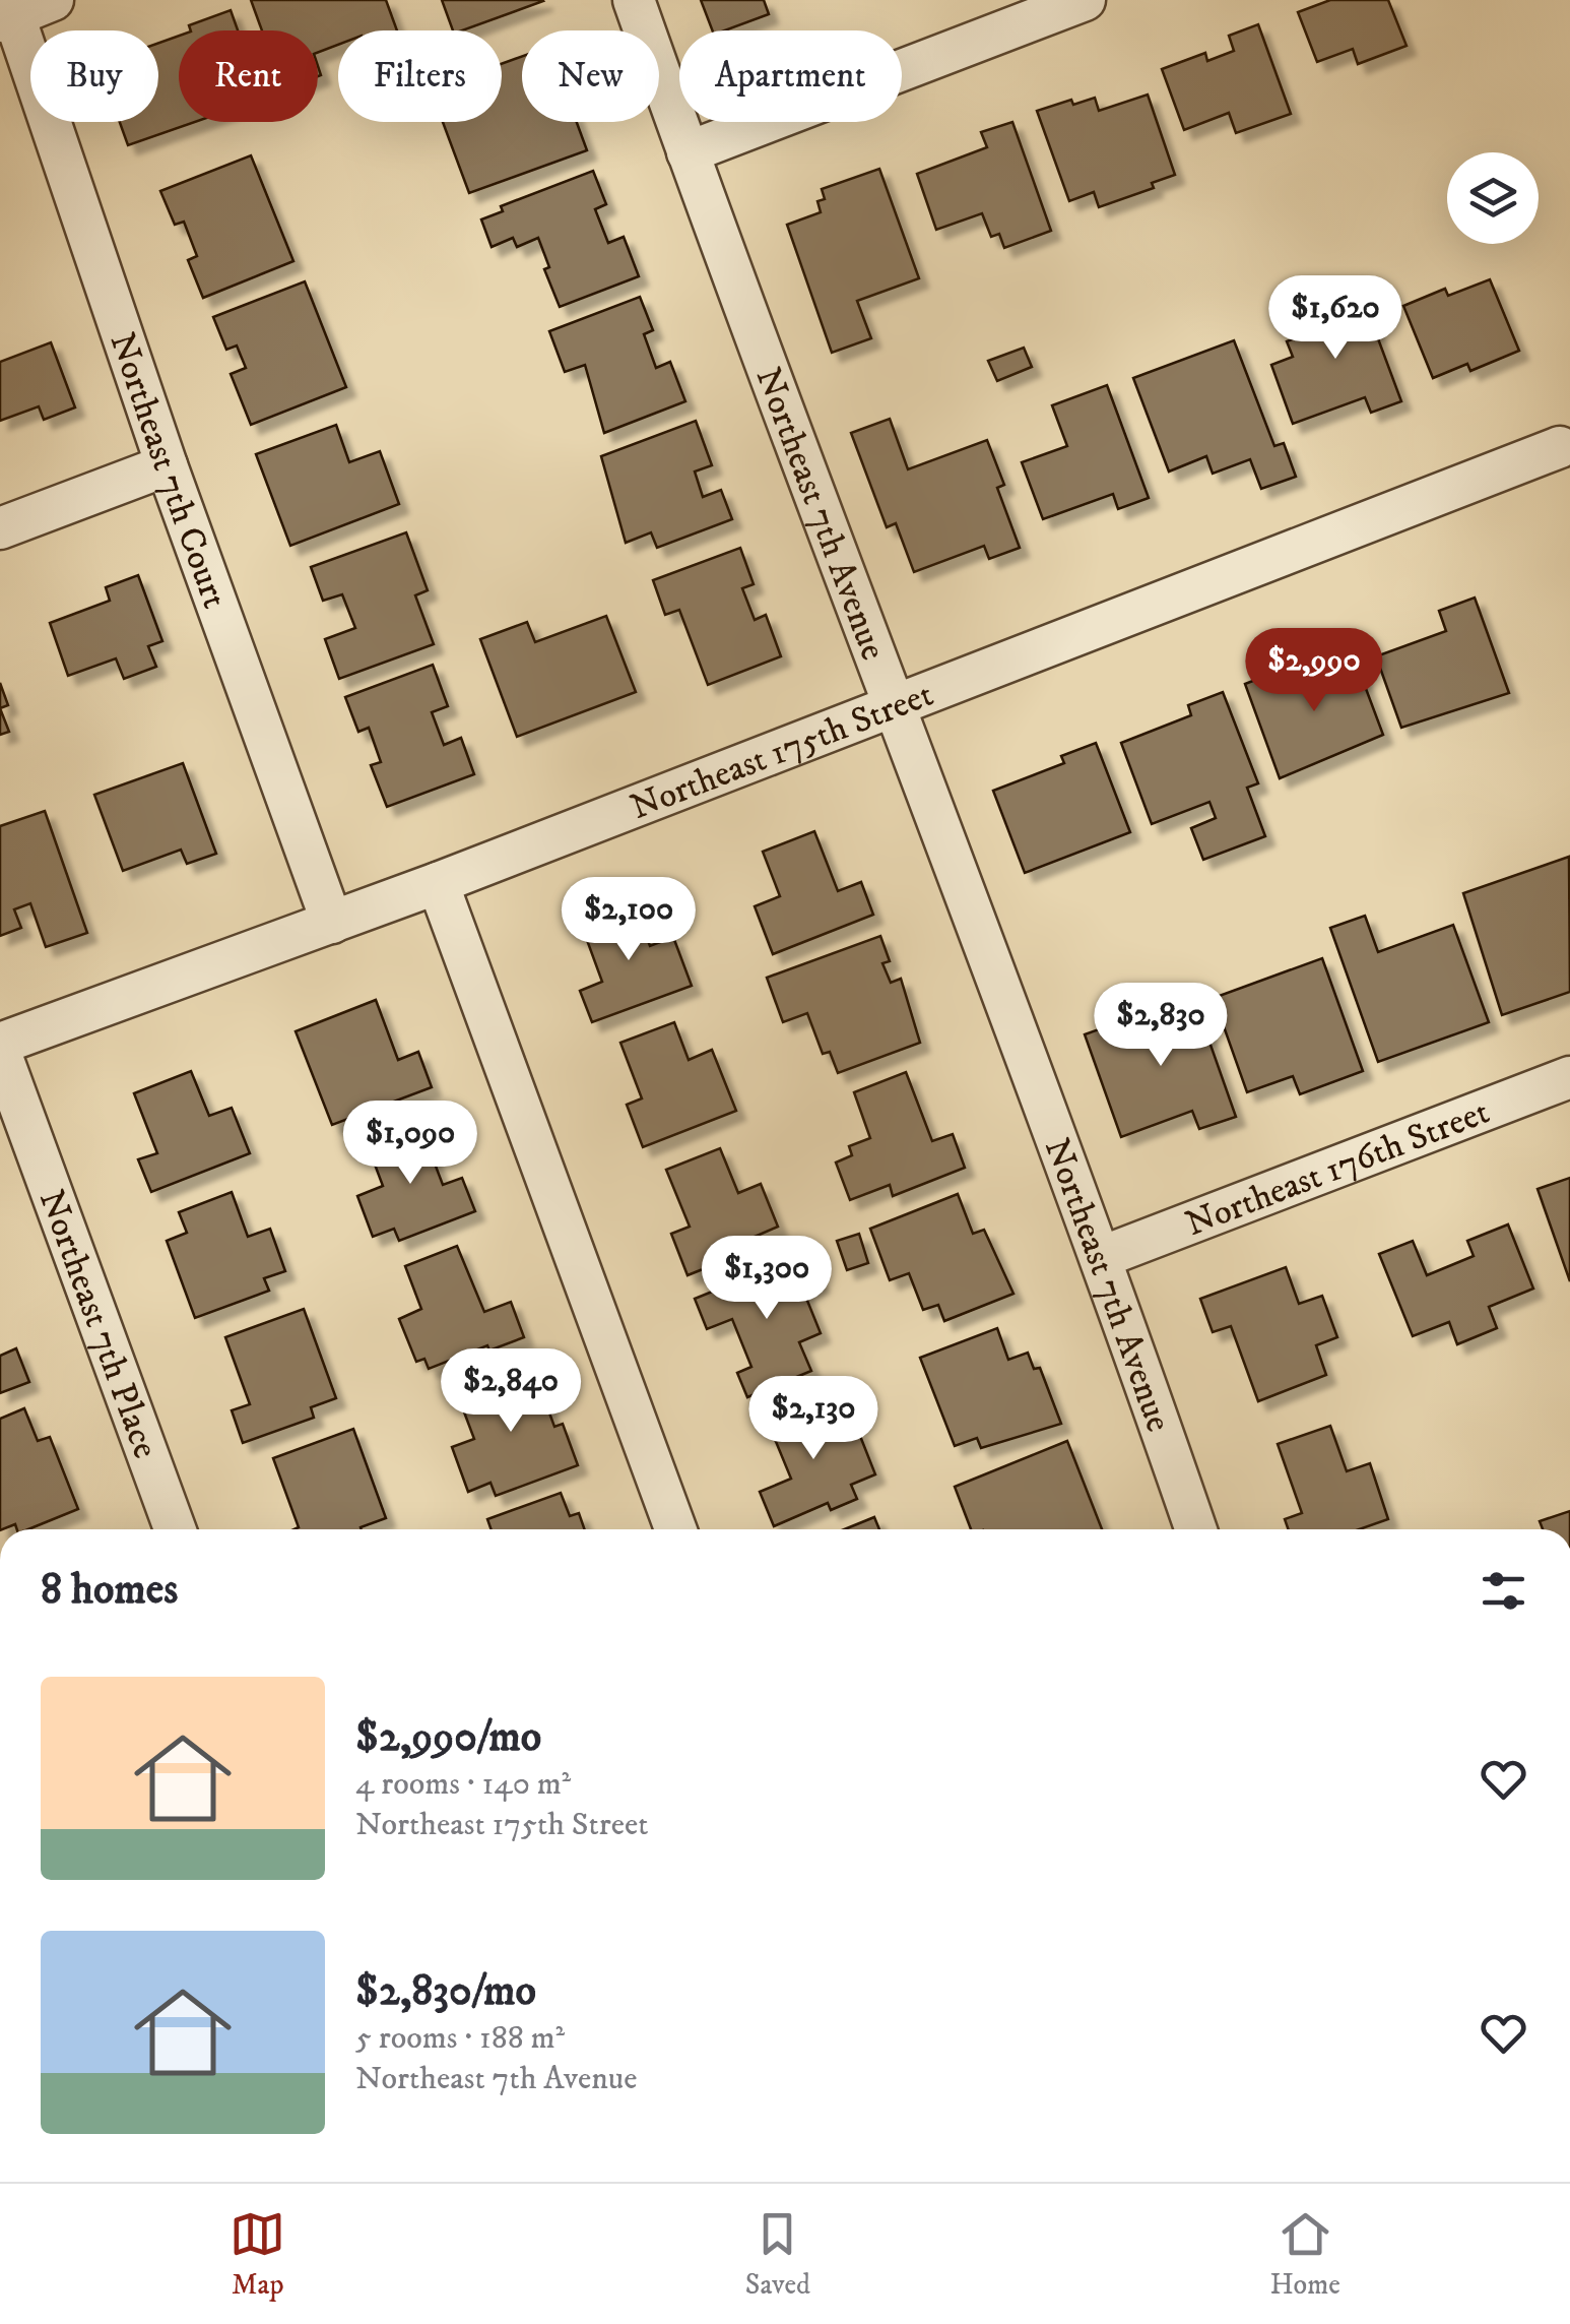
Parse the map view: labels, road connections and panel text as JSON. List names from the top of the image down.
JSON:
{
  "streets": {
    "street": [
      "Northeast 7th Court",
      "Northeast 7th Avenue",
      "Northeast 175th Street",
      "Northeast 176th Street",
      "Northeast 7th Place"
    ]
  },
  "crossings": [
    ["Northeast 7th Court", "Northeast 175th Street"],
    ["Northeast 7th Avenue", "Northeast 175th Street"],
    ["Northeast 7th Avenue", "Northeast 176th Street"]
  ],
  "page": {
    "chip": [
      "Buy",
      "Rent",
      "Filters",
      "New",
      "Apartment"
    ],
    "price": [
      "$1,620",
      "$2,990",
      "$2,100",
      "$2,830",
      "$1,090",
      "$1,300",
      "$2,840",
      "$2,130"
    ],
    "heading": "8 homes",
    "list": [
      {
        "name": "$2,990/mo",
        "note": "4 rooms · 140 m² · Northeast 175th Street"
      },
      {
        "name": "$2,830/mo",
        "note": "5 rooms · 188 m² · Northeast 7th Avenue"
      }
    ],
    "tabs": ["Map", "Saved", "Home"]
  }
}
